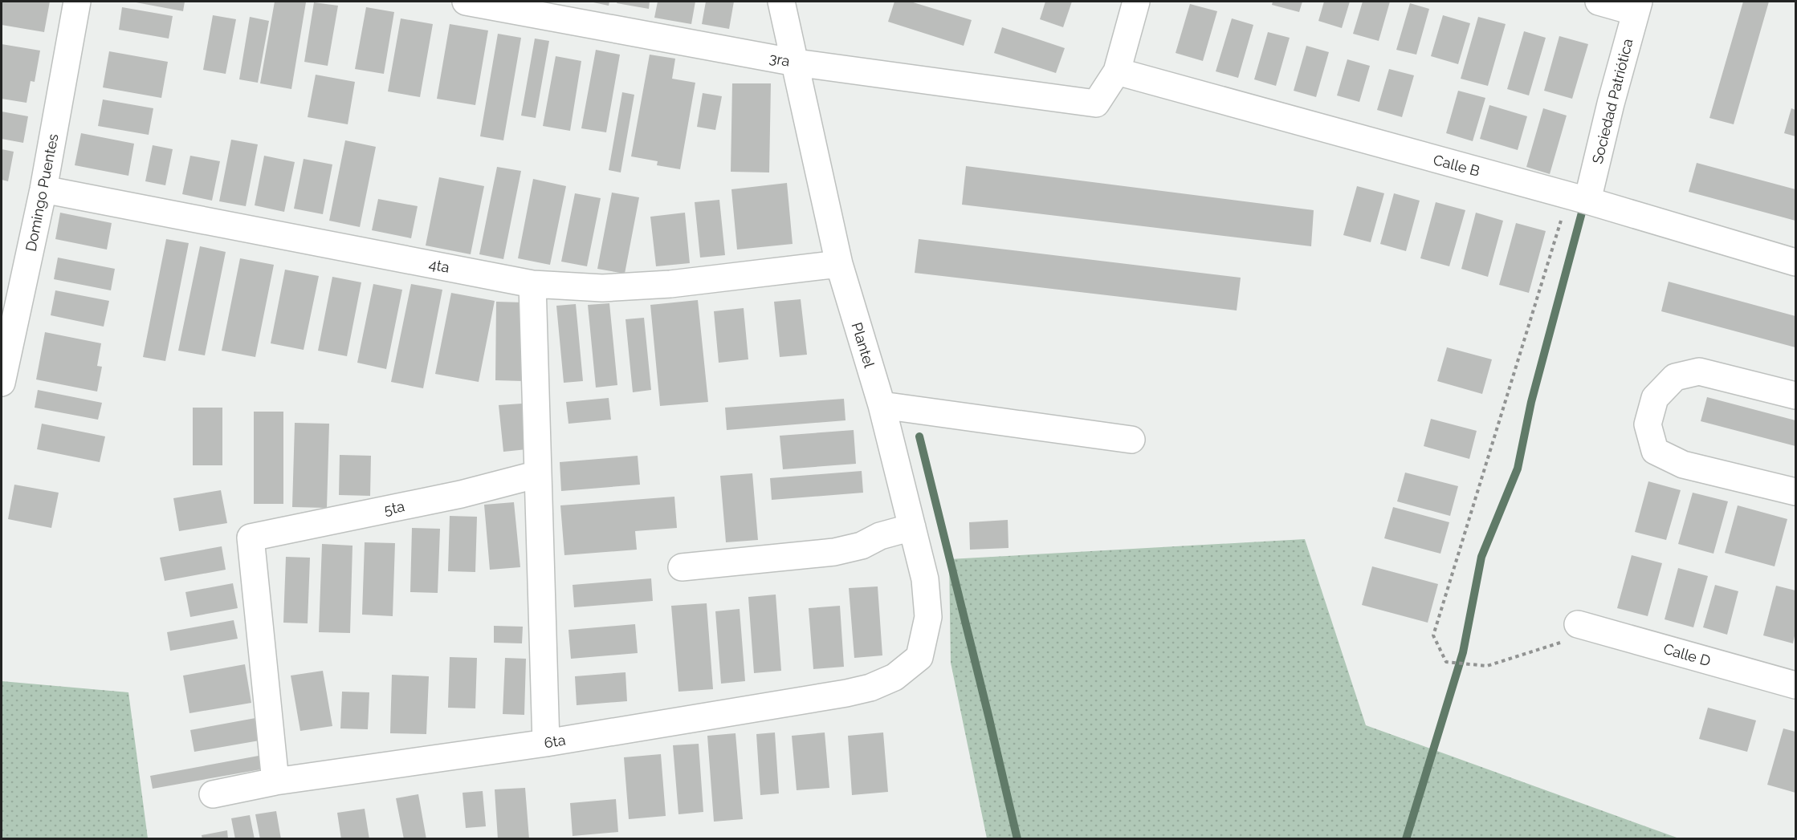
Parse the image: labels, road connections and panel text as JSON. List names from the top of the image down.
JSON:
{
  "streets": {
    "street": [
      "3ra",
      "Sociedad Patriótica",
      "Calle B",
      "Domingo Puentes",
      "4ta",
      "Plantel",
      "5ta",
      "Calle D",
      "6ta"
    ]
  },
  "crossings": [
    ["3ra", "Calle B"],
    ["3ra", "Plantel"],
    ["Sociedad Patriótica", "Calle B"],
    ["Domingo Puentes", "4ta"],
    ["4ta", "Plantel"],
    ["Plantel", "6ta"],
    ["5ta", "6ta"]
  ]
}
